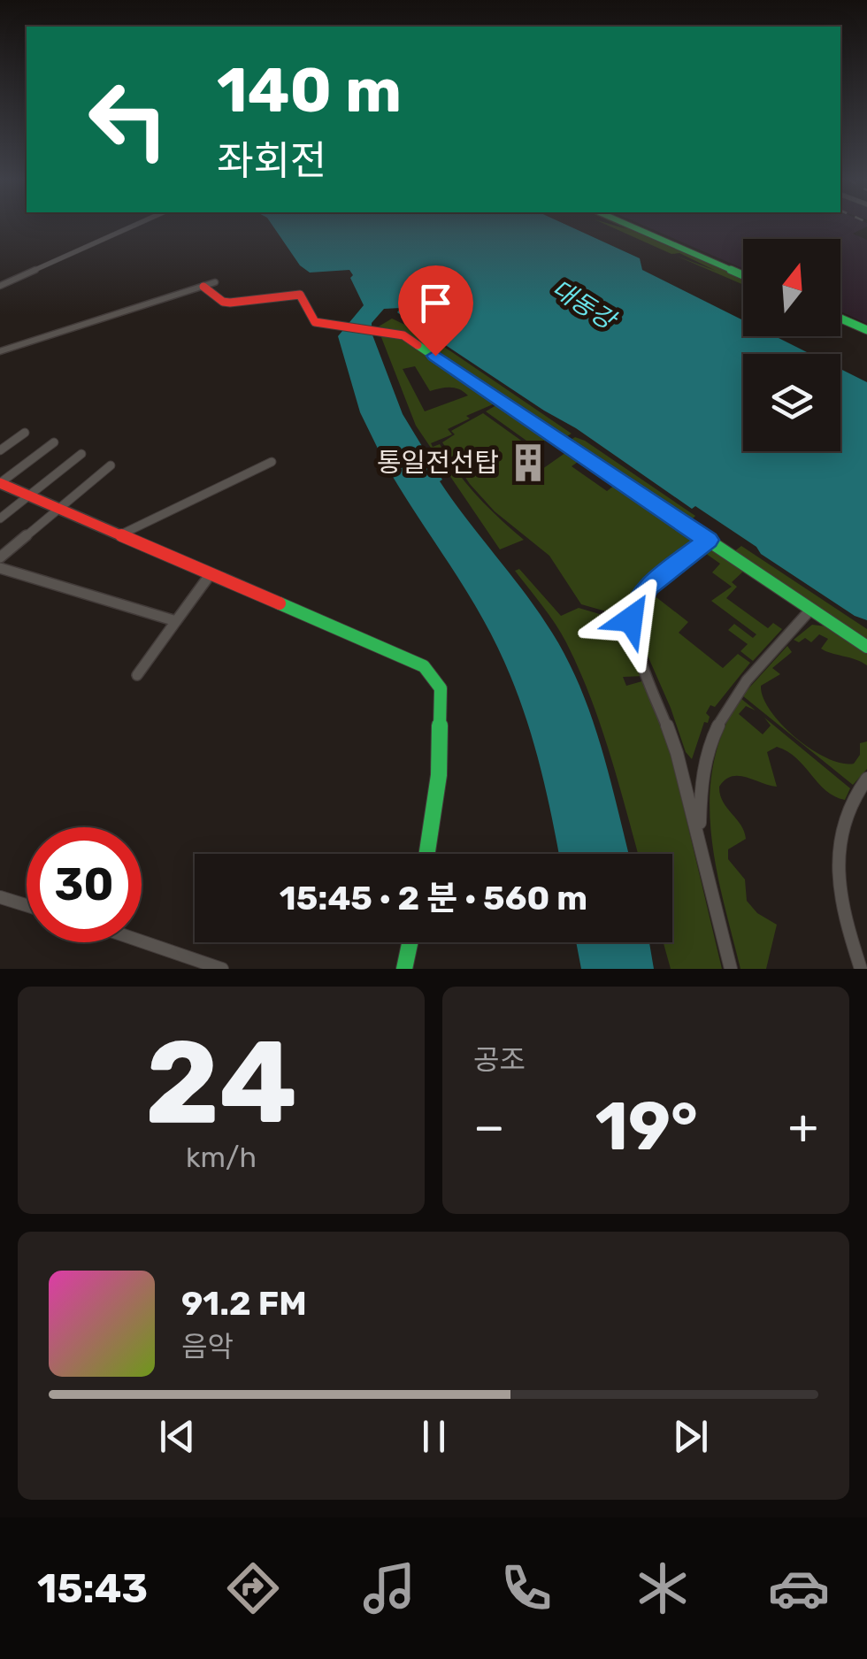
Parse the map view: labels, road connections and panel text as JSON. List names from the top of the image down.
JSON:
{
  "water": ["대동강"],
  "places": {
    "building": ["통일전선탑"]
  },
  "north": "top",
  "page": {
    "turn": ["140 m", "좌회전"],
    "limit": "30",
    "trip": "15:45 · 2 분 · 560 m",
    "tile": [
      ["24", "km/h"],
      "공조"
    ],
    "heat": ["−", "19°", "+"],
    "song": ["91.2 FM", "음악"],
    "tabs": "15:43"
  }
}
